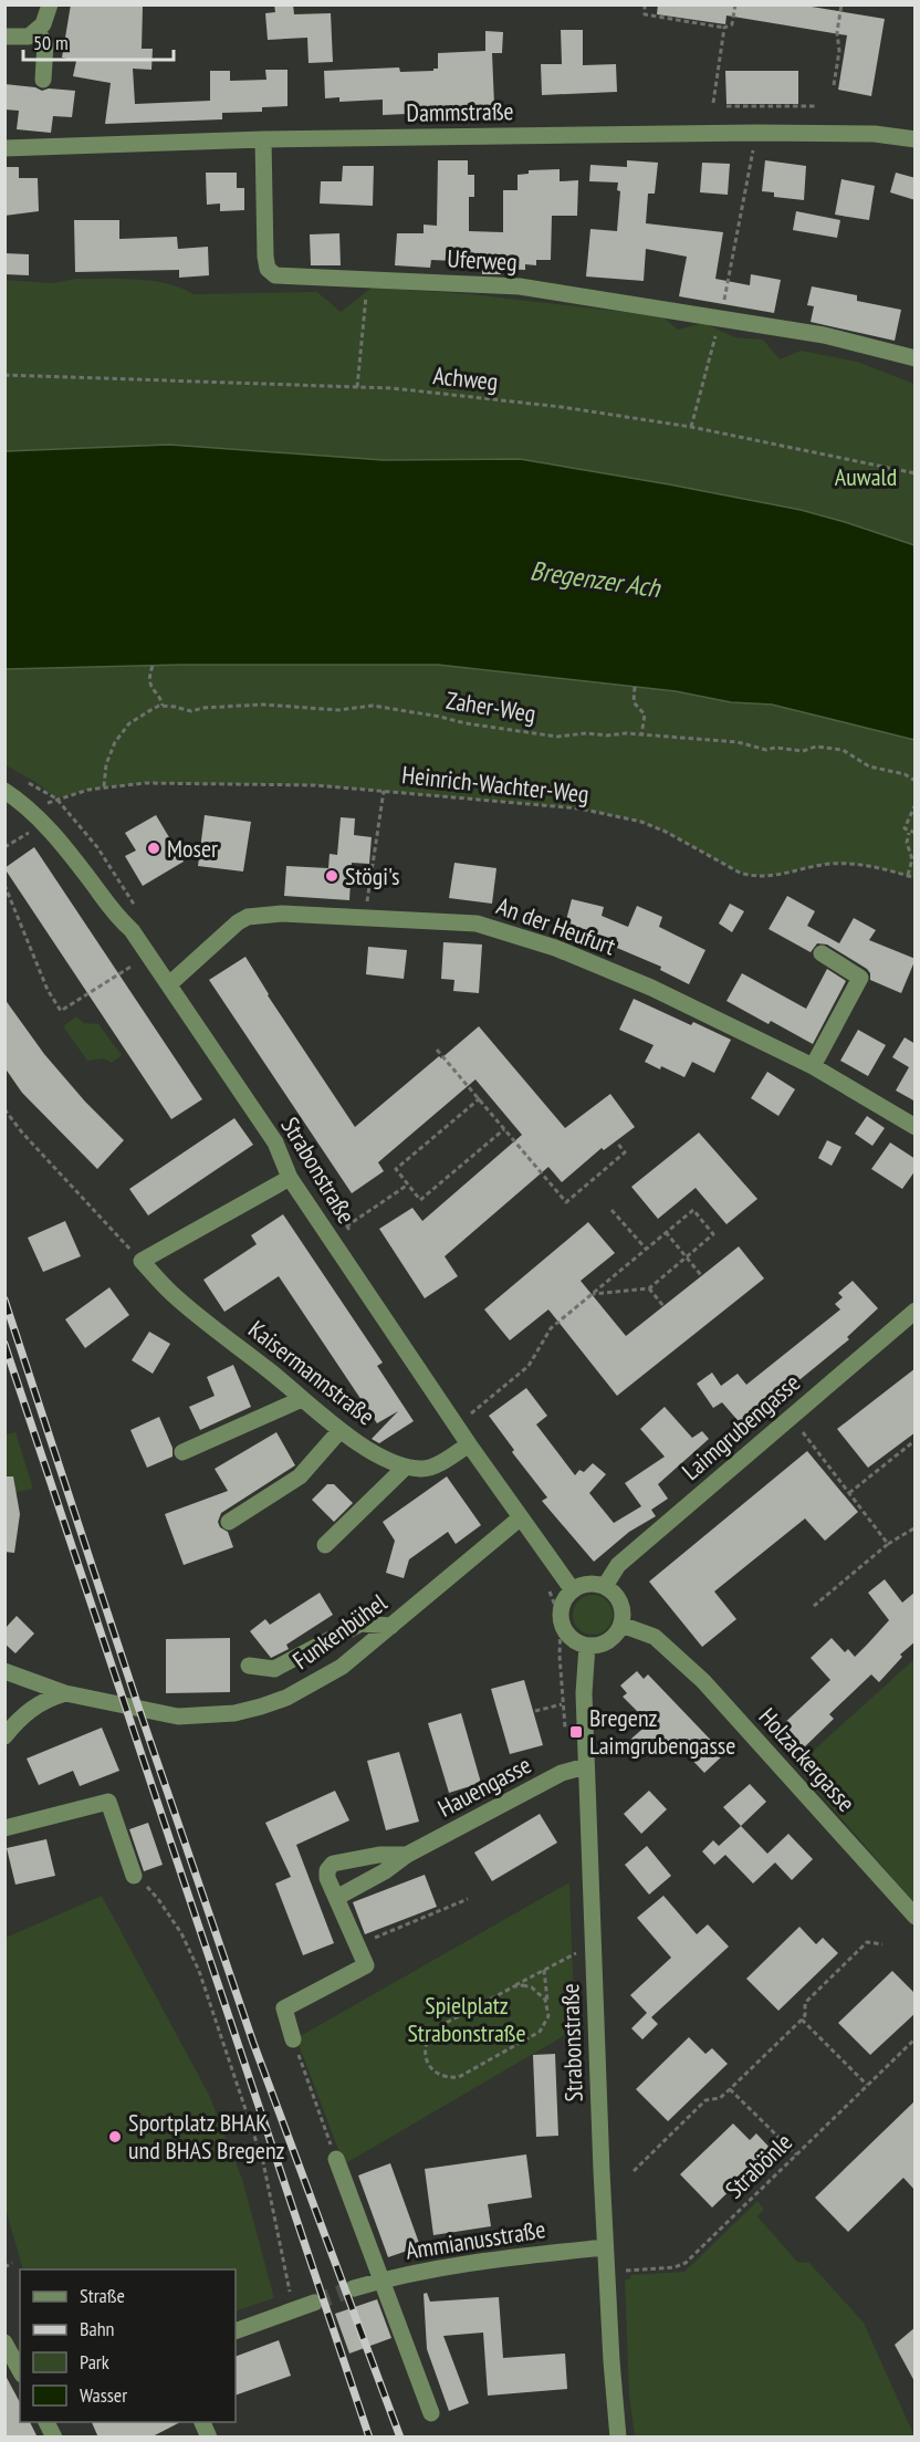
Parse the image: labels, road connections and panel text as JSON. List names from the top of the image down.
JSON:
{
  "streets": {
    "street": [
      "Dammstraße",
      "Uferweg",
      "An der Heufurt",
      "Strabonstraße",
      "Kaisermannstraße",
      "Laimgrubengasse",
      "Funkenbühel",
      "Holzackergasse",
      "Hauengasse",
      "Ammianusstraße"
    ],
    "path": [
      "Achweg",
      "Zaher-Weg",
      "Heinrich-Wachter-Weg",
      "Strabönle"
    ]
  },
  "crossings": [
    ["Dammstraße", "Uferweg"],
    ["An der Heufurt", "Strabonstraße"],
    ["Strabonstraße", "Kaisermannstraße"],
    ["Strabonstraße", "Laimgrubengasse"],
    ["Strabonstraße", "Funkenbühel"],
    ["Strabonstraße", "Holzackergasse"],
    ["Strabonstraße", "Hauengasse"],
    ["Strabonstraße", "Strabönle"],
    ["Strabonstraße", "Ammianusstraße"],
    ["Laimgrubengasse", "Holzackergasse"]
  ],
  "water": ["Bregenzer Ach"],
  "parks": ["Auwald", "Spielplatz Strabonstraße"],
  "places": {
    "other": ["Moser", "Stögi's", "Sportplatz BHAK und BHAS Bregenz"],
    "transit": ["Bregenz Laimgrubengasse"]
  },
  "legend": [
    "Straße",
    "Bahn",
    "Park",
    "Wasser"
  ],
  "scale_bar": "50 m"
}
